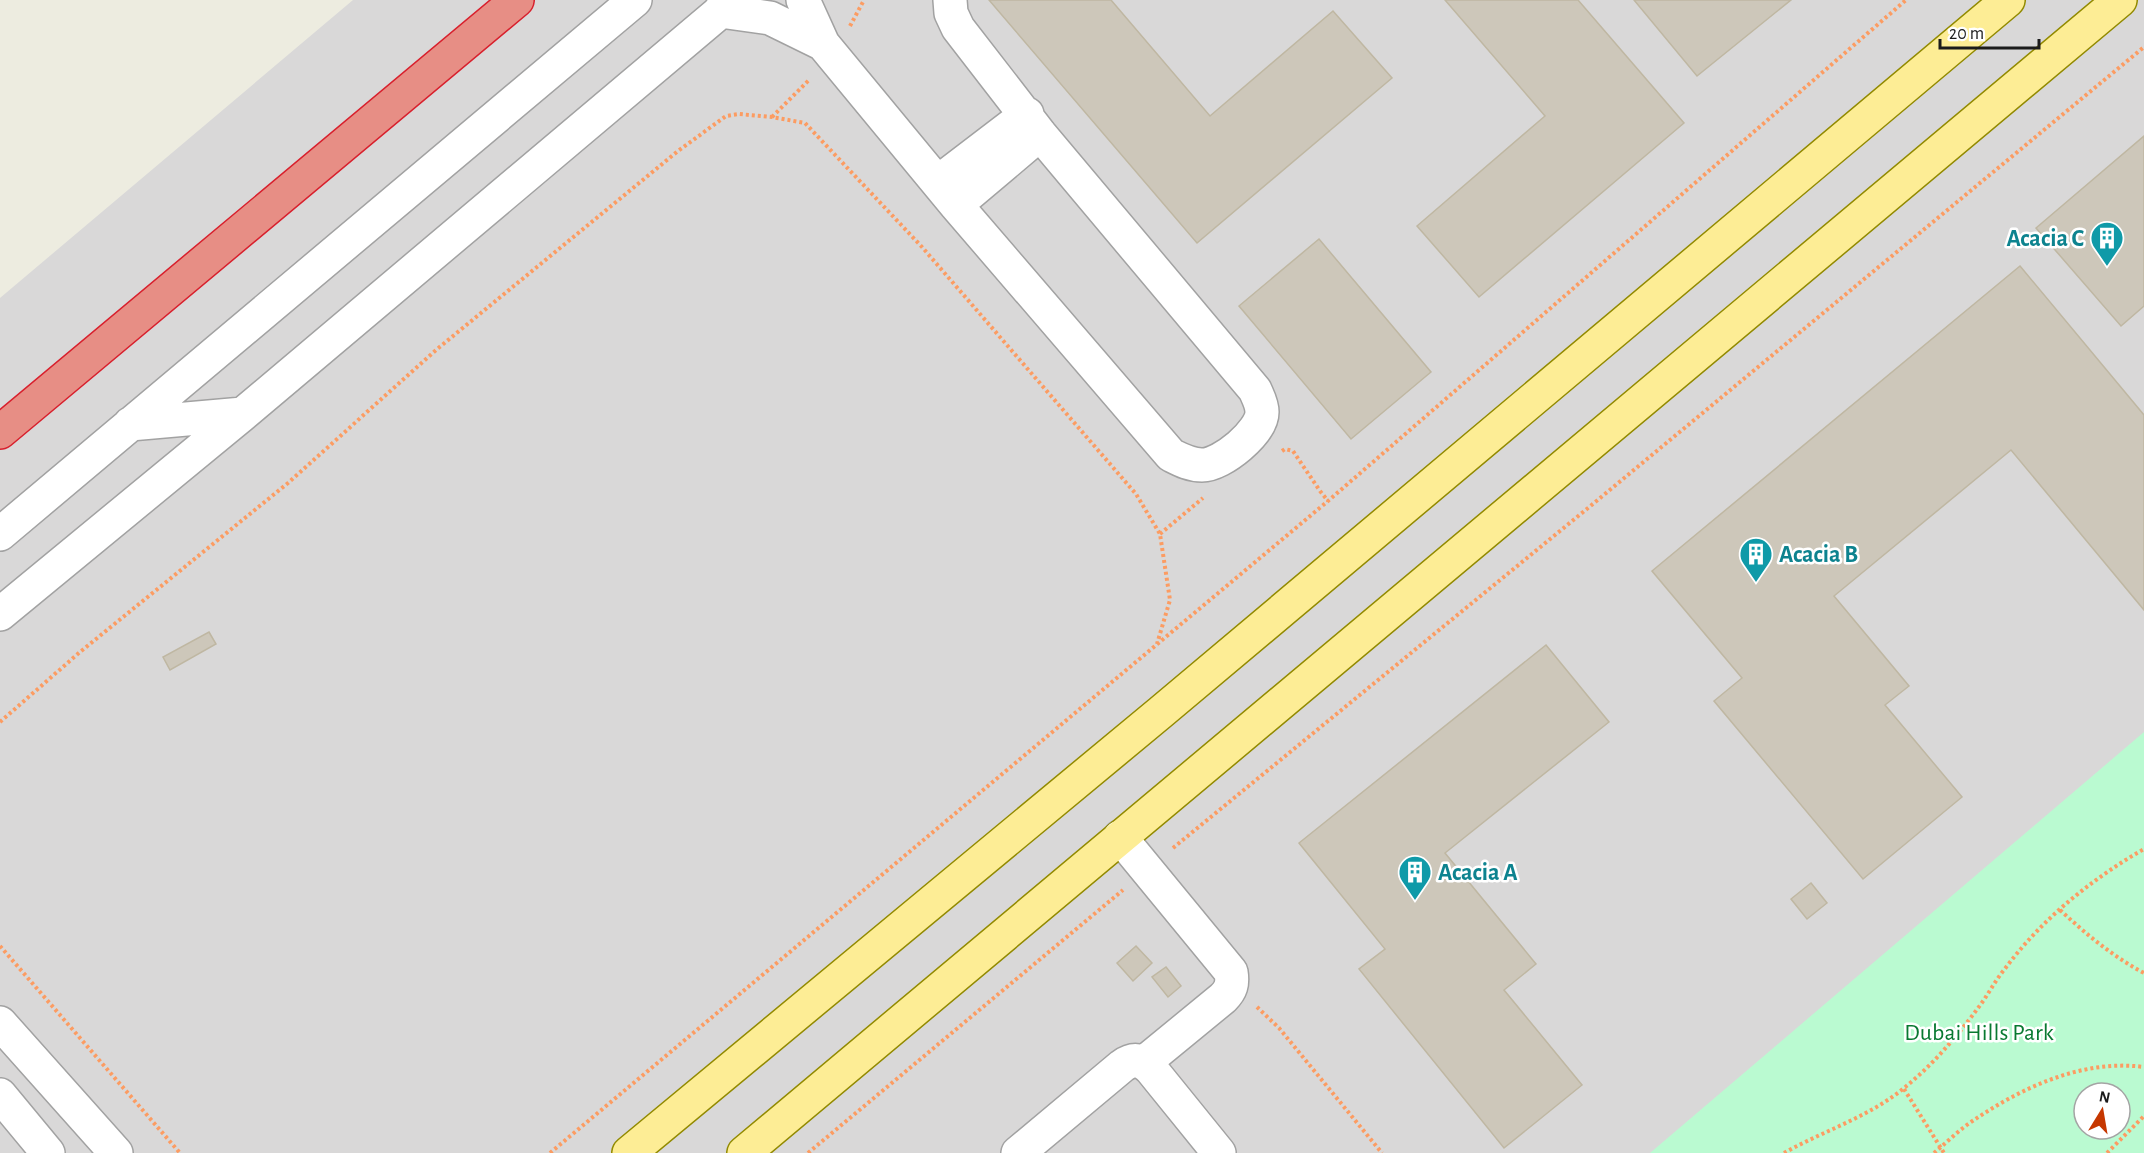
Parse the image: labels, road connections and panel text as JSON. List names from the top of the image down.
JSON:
{
  "parks": ["Dubai Hills Park"],
  "places": {
    "building": ["Acacia C", "Acacia B", "Acacia A"]
  },
  "scale_bar": "20 m",
  "north": "top"
}
